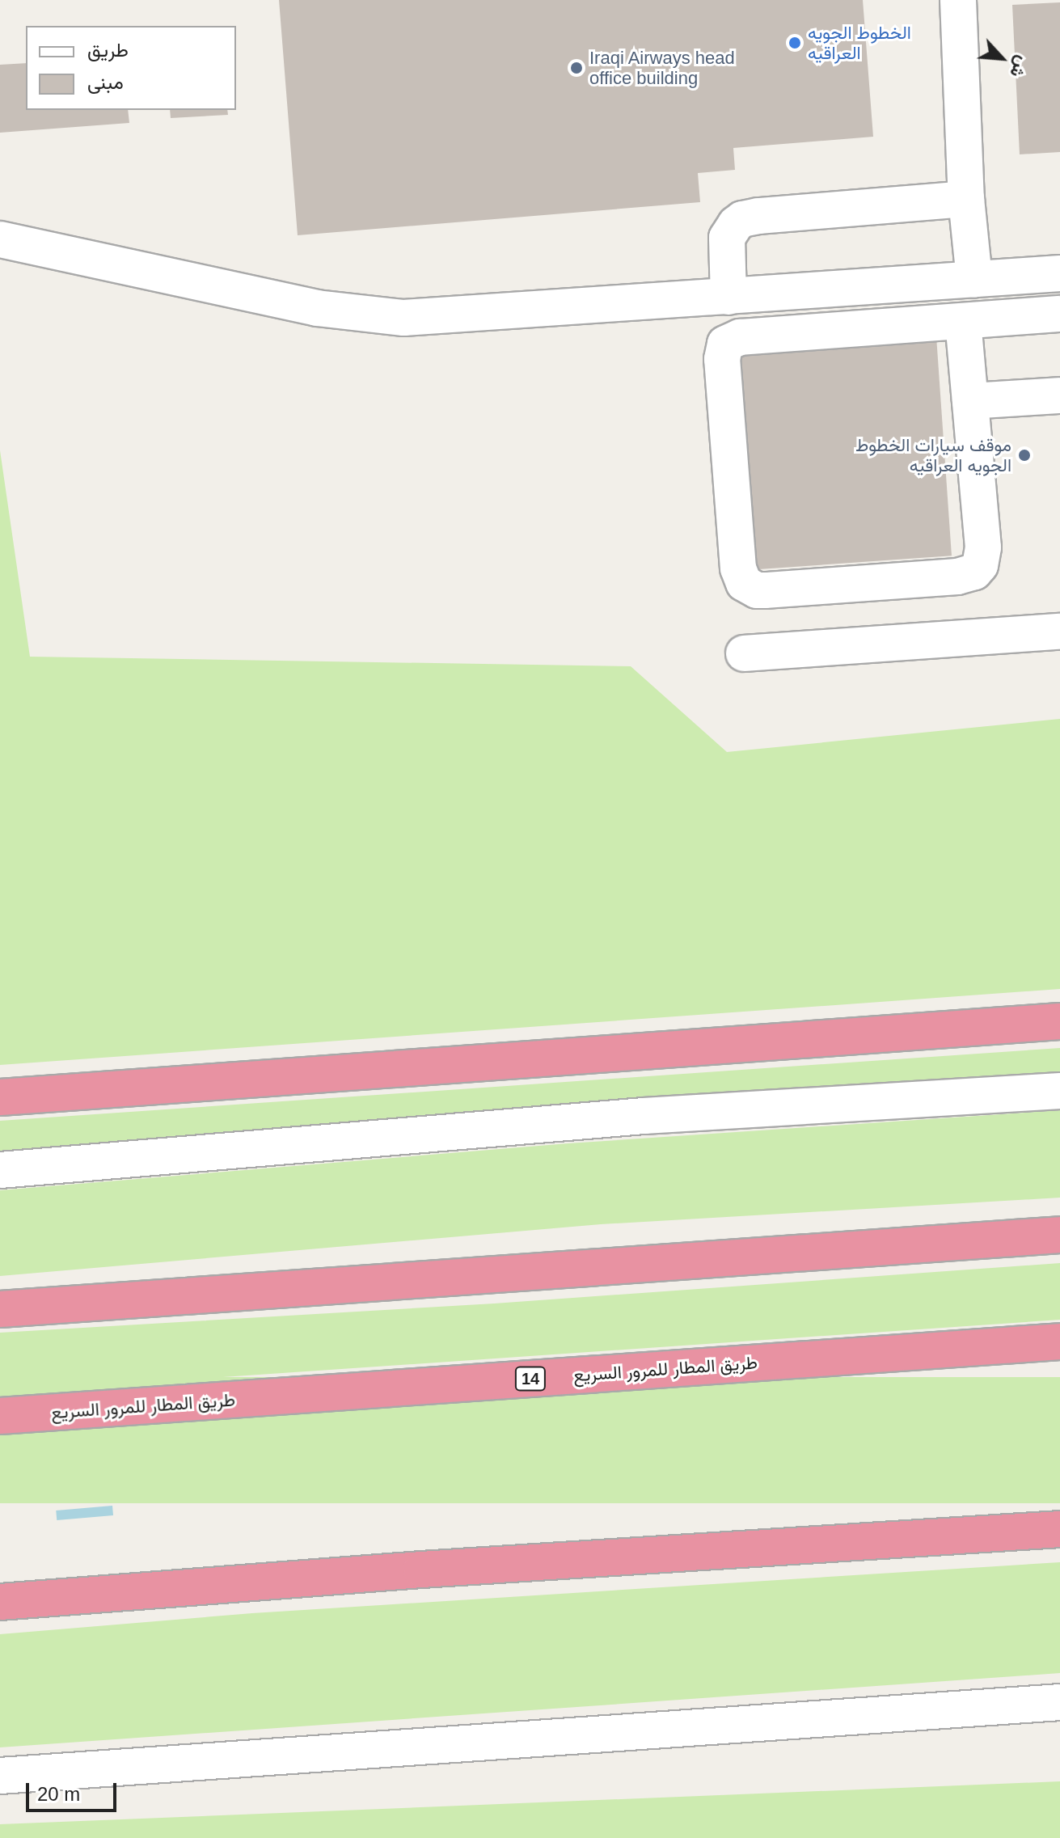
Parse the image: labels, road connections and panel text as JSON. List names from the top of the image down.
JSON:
{
  "streets": {
    "highway": ["طريق المطار للمرور السريع", "14"]
  },
  "places": ["الخطوط الجويه العراقيه", "Iraqi Airways head office building", "موقف سيارات الخطوط الجويه العراقيه"],
  "legend": ["طريق", "مبنى"],
  "scale_bar": "20 m",
  "north": "bottom right"
}
